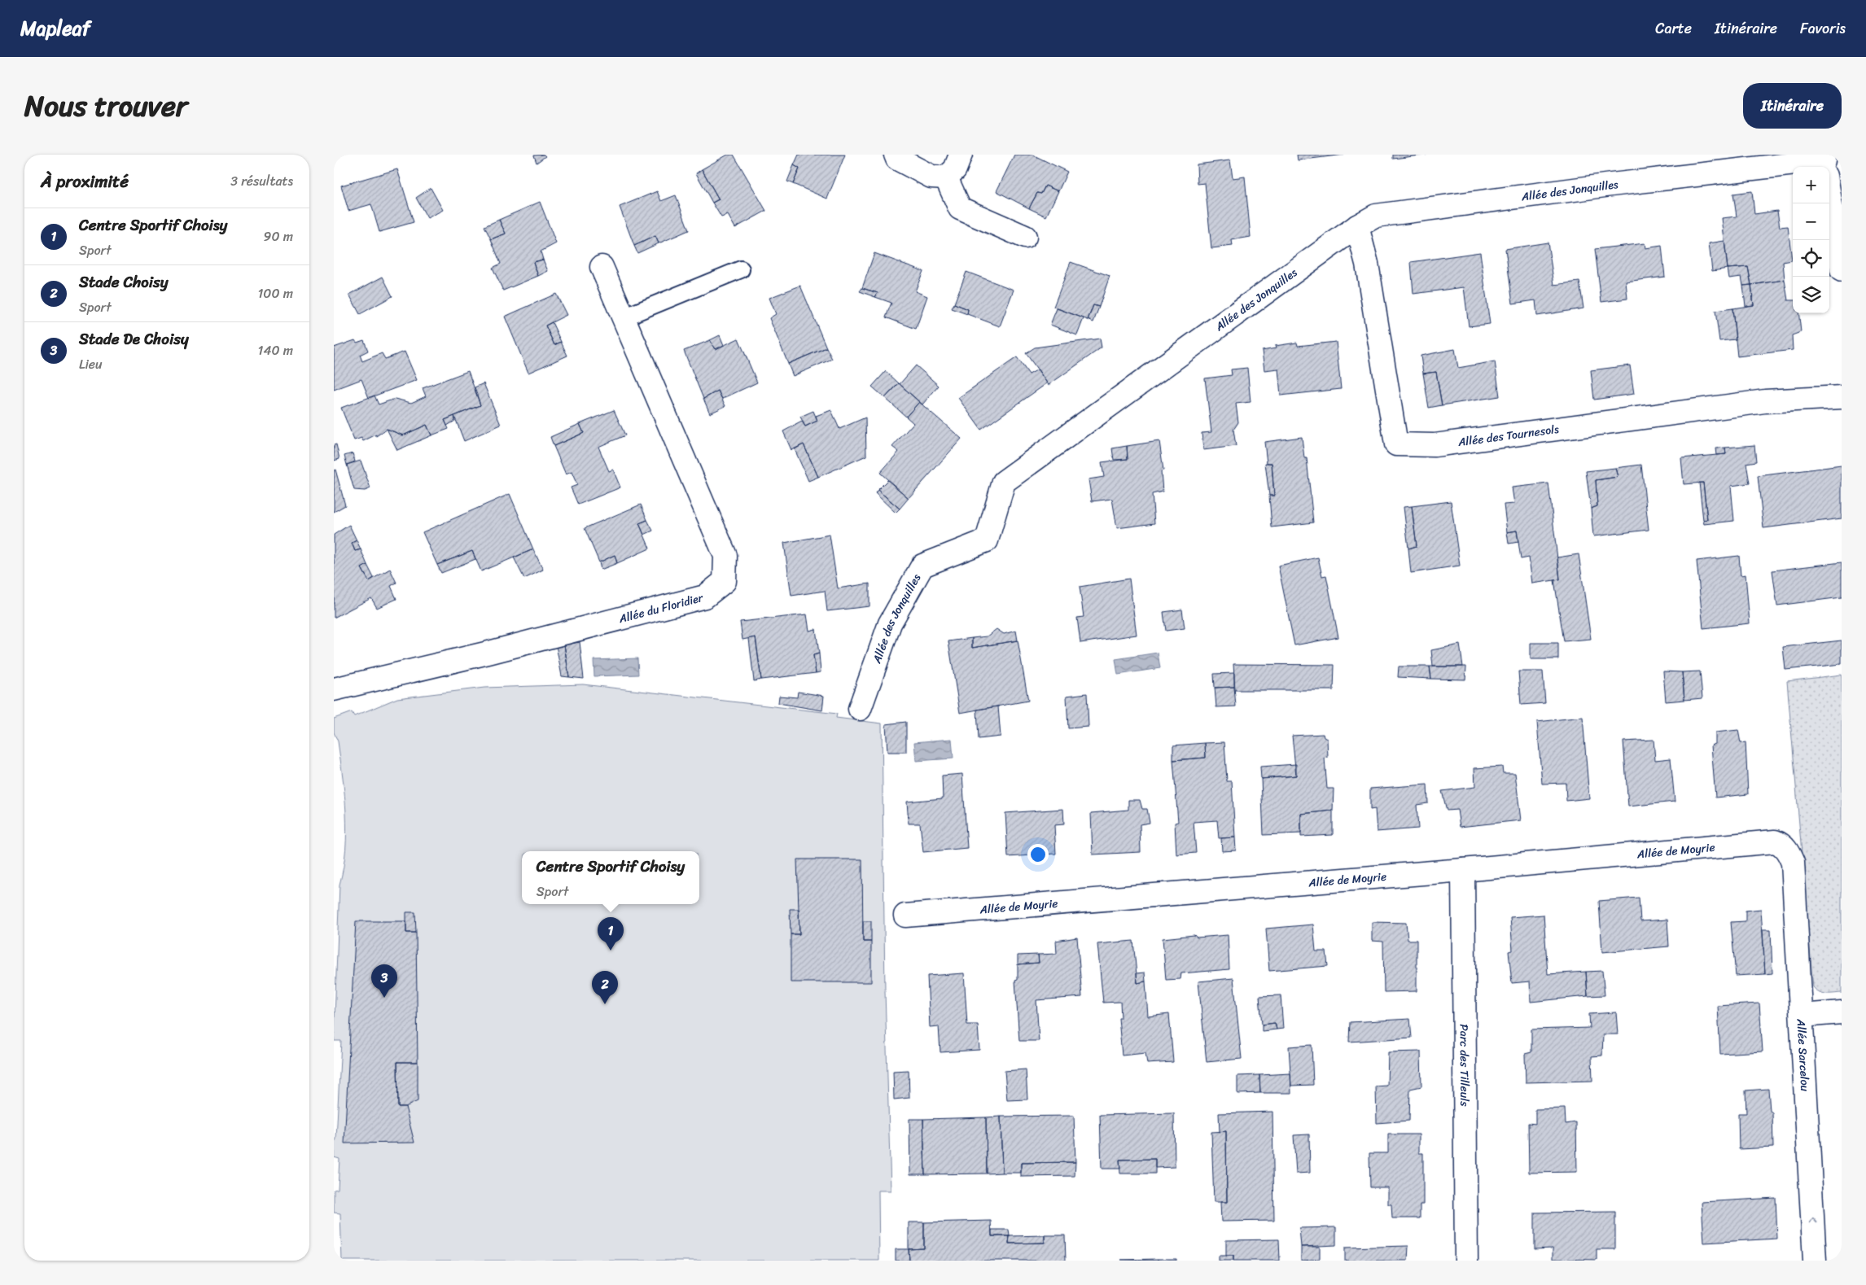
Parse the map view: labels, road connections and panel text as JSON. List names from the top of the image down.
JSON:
{
  "streets": {
    "street": [
      "Allée des Jonquilles",
      "Allée des Tournesols",
      "Allée du Floridier",
      "Allée de Moyrie",
      "Allée Sarcelou",
      "Parc des Tilleuls"
    ]
  },
  "crossings": [
    ["Allée des Jonquilles", "Allée des Tournesols"],
    ["Allée de Moyrie", "Allée Sarcelou"],
    ["Allée de Moyrie", "Parc des Tilleuls"]
  ],
  "one_way": ["Allée Sarcelou"],
  "page": {
    "header": "Mapleaf",
    "nav": ["Carte", "Itinéraire", "Favoris"],
    "title": "Nous trouver",
    "buttons": "Itinéraire",
    "heading": ["À proximité", "3 résultats"],
    "map_buttons": ["+", "−"],
    "list": [
      {
        "mark": "1",
        "name": "Centre Sportif Choisy",
        "note": "Sport",
        "value": "90 m"
      },
      {
        "mark": "2",
        "name": "Stade Choisy",
        "note": "Sport",
        "value": "100 m"
      },
      {
        "mark": "3",
        "name": "Stade De Choisy",
        "note": "Lieu",
        "value": "140 m"
      }
    ],
    "popup": ["Centre Sportif Choisy", "Sport"],
    "pins": ["1", "3", "2"]
  }
}
